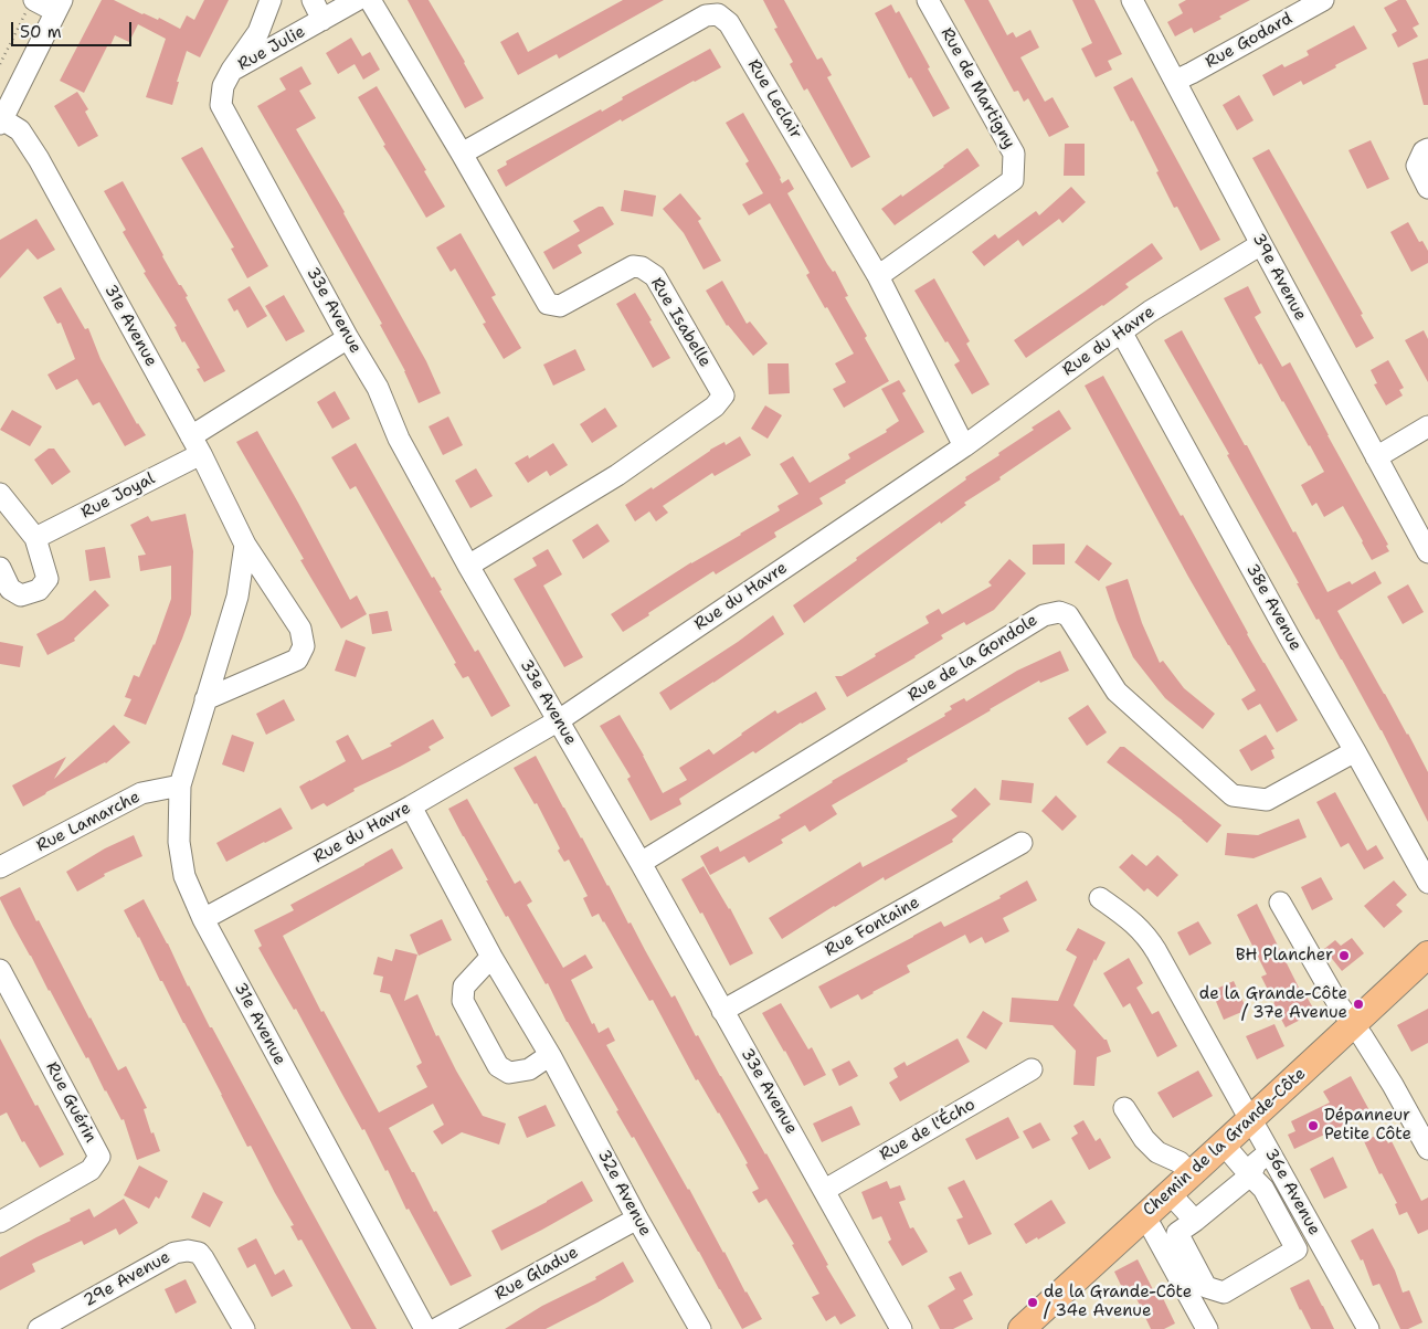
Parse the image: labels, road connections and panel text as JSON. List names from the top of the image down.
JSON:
{
  "streets": {
    "main road": ["Chemin de la Grande-Côte"],
    "street": [
      "Rue Godard",
      "Rue Julie",
      "Rue de Martigny",
      "Rue Leclair",
      "39e Avenue",
      "33e Avenue",
      "Rue Isabelle",
      "31e Avenue",
      "Rue du Havre",
      "Rue Joyal",
      "38e Avenue",
      "Rue de la Gondole",
      "Rue Lamarche",
      "Rue Fontaine",
      "Rue Guérin",
      "Rue de l'Écho",
      "36e Avenue",
      "32e Avenue",
      "Rue Gladue",
      "29e Avenue"
    ]
  },
  "crossings": [
    ["Rue Godard", "39e Avenue"],
    ["Rue Julie", "33e Avenue"],
    ["Rue de Martigny", "Rue Leclair"],
    ["Rue Leclair", "Rue Isabelle"],
    ["Rue Leclair", "Rue du Havre"],
    ["39e Avenue", "Rue du Havre"],
    ["33e Avenue", "Rue Isabelle"],
    ["33e Avenue", "Rue du Havre"],
    ["33e Avenue", "Rue Joyal"],
    ["33e Avenue", "Rue de la Gondole"],
    ["33e Avenue", "Rue Fontaine"],
    ["33e Avenue", "Rue de l'Écho"],
    ["31e Avenue", "Rue du Havre"],
    ["31e Avenue", "Rue Joyal"],
    ["31e Avenue", "Rue Lamarche"],
    ["Rue du Havre", "38e Avenue"],
    ["Rue du Havre", "32e Avenue"],
    ["38e Avenue", "Rue de la Gondole"],
    ["Chemin de la Grande-Côte", "36e Avenue"],
    ["32e Avenue", "Rue Gladue"]
  ],
  "places": [
    "BH Plancher",
    "de la Grande-Côte / 37e Avenue",
    "Dépanneur Petite Côte",
    "de la Grande-Côte / 34e Avenue"
  ],
  "scale_bar": "50 m"
}
